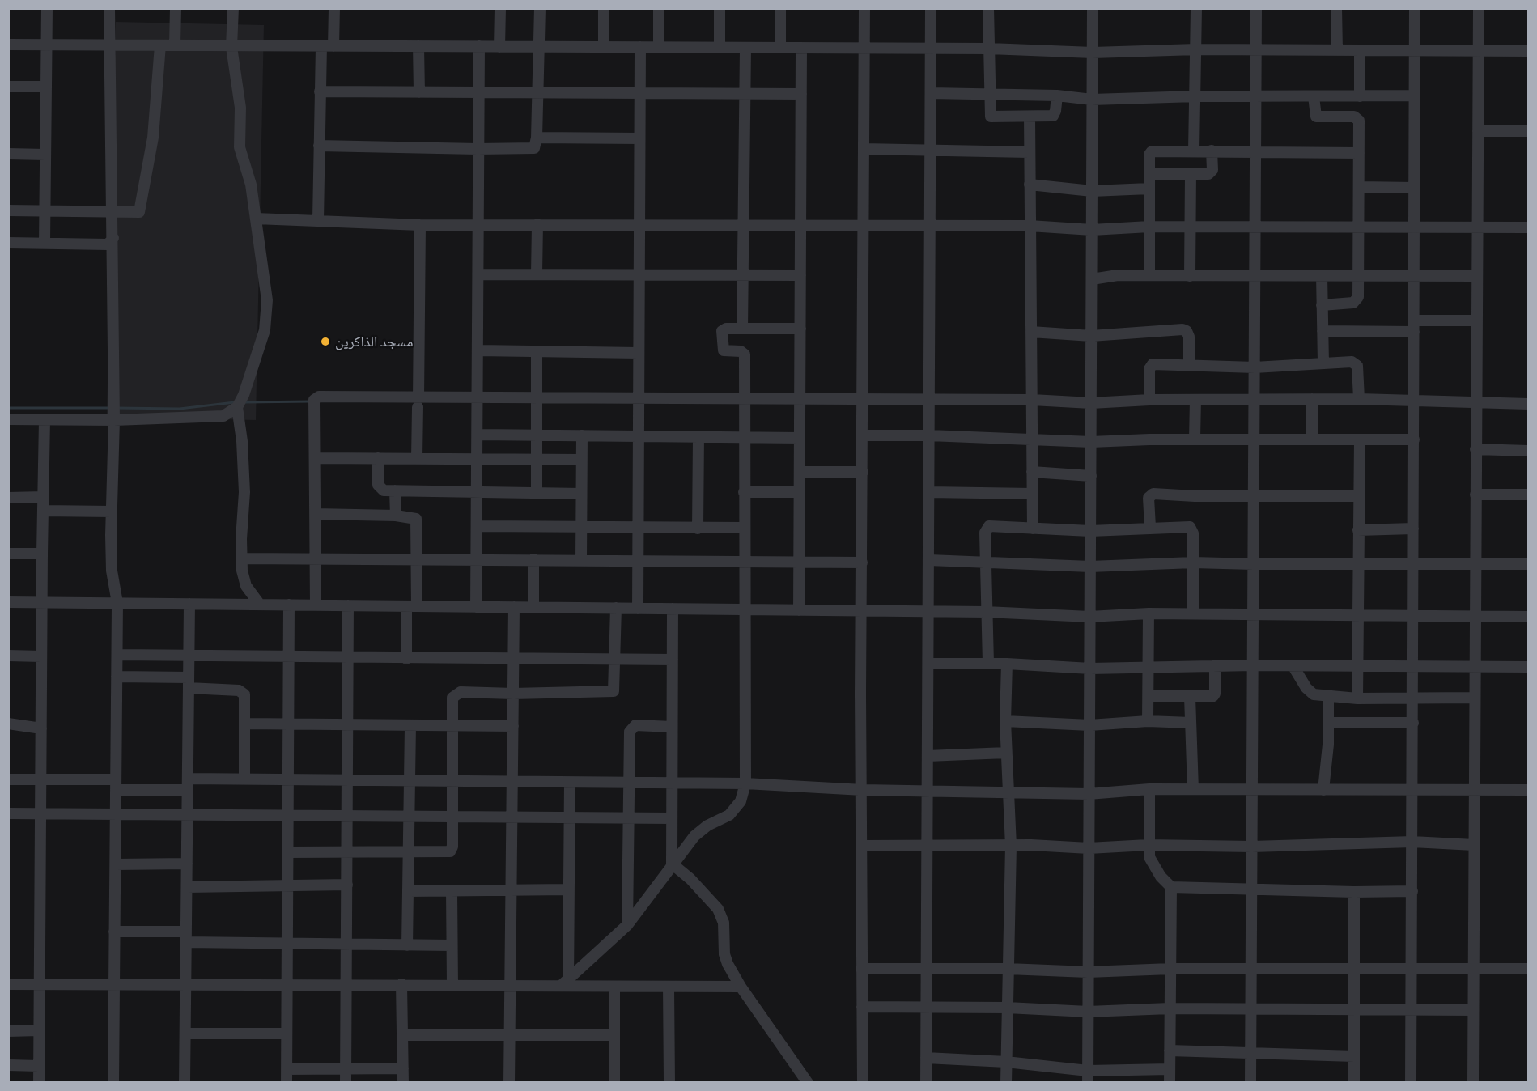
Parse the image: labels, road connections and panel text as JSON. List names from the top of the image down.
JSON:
{
  "places": ["مسجد الذاكرين"]
}
